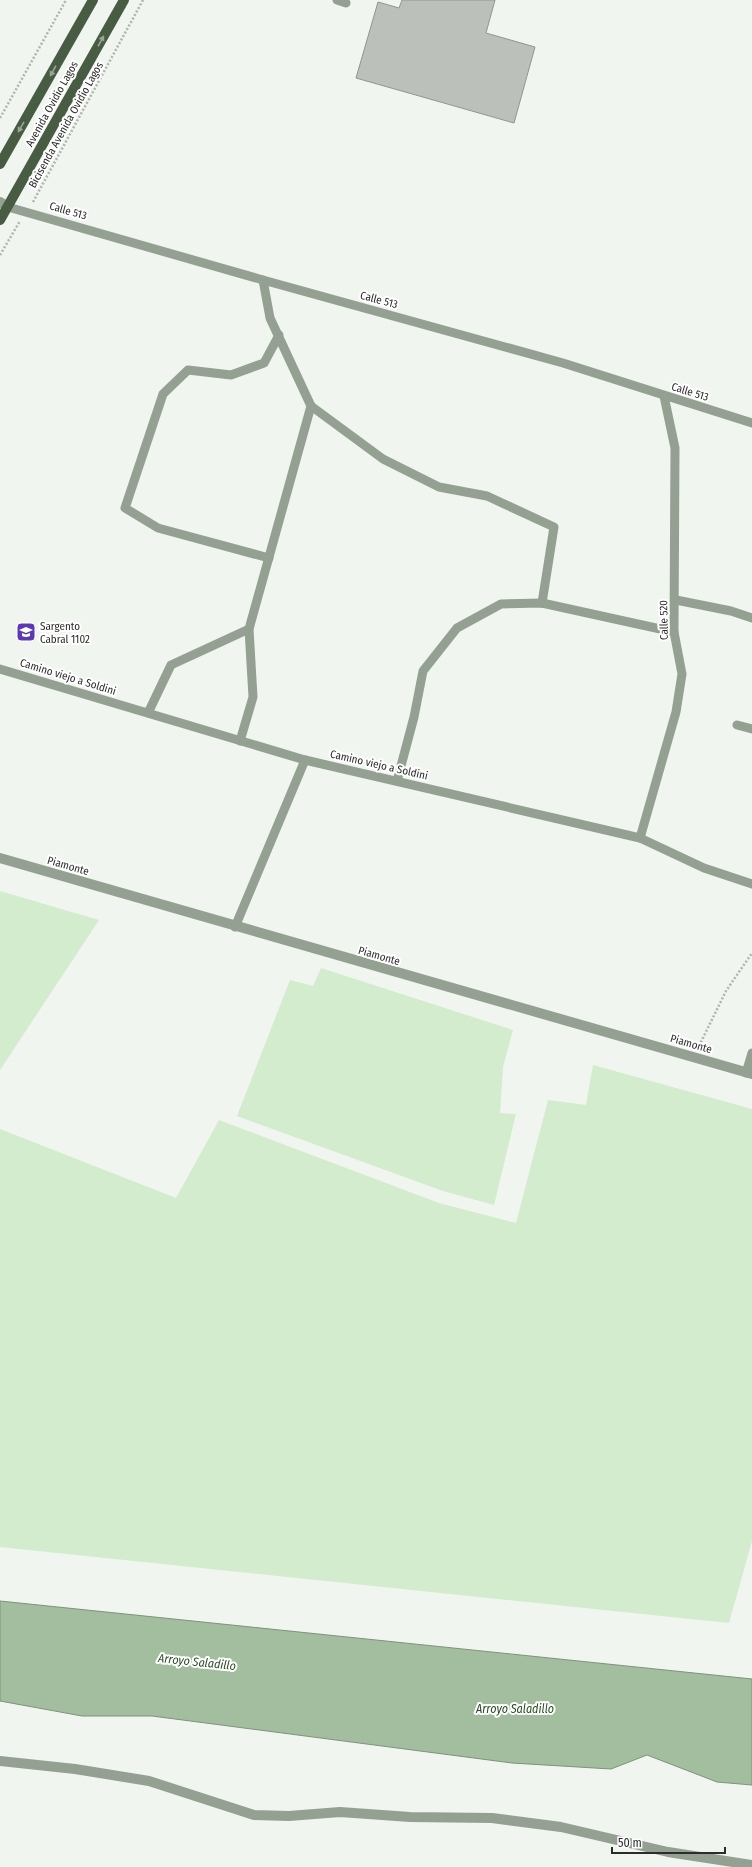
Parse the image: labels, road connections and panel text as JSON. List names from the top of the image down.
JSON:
{
  "streets": {
    "main road": ["Avenida Ovidio Lagos"],
    "street": ["Piamonte"],
    "lane": ["Calle 513", "Calle 520", "Camino viejo a Soldini"],
    "path": ["Bicisenda Avenida Ovidio Lagos"]
  },
  "crossings": [
    ["Avenida Ovidio Lagos", "Calle 513"],
    ["Bicisenda Avenida Ovidio Lagos", "Calle 513"],
    ["Calle 513", "Calle 520"],
    ["Calle 520", "Camino viejo a Soldini"]
  ],
  "water": ["Arroyo Saladillo"],
  "places": {
    "school or university": ["Sargento Cabral 1102"]
  },
  "scale_bar": "50 m"
}
